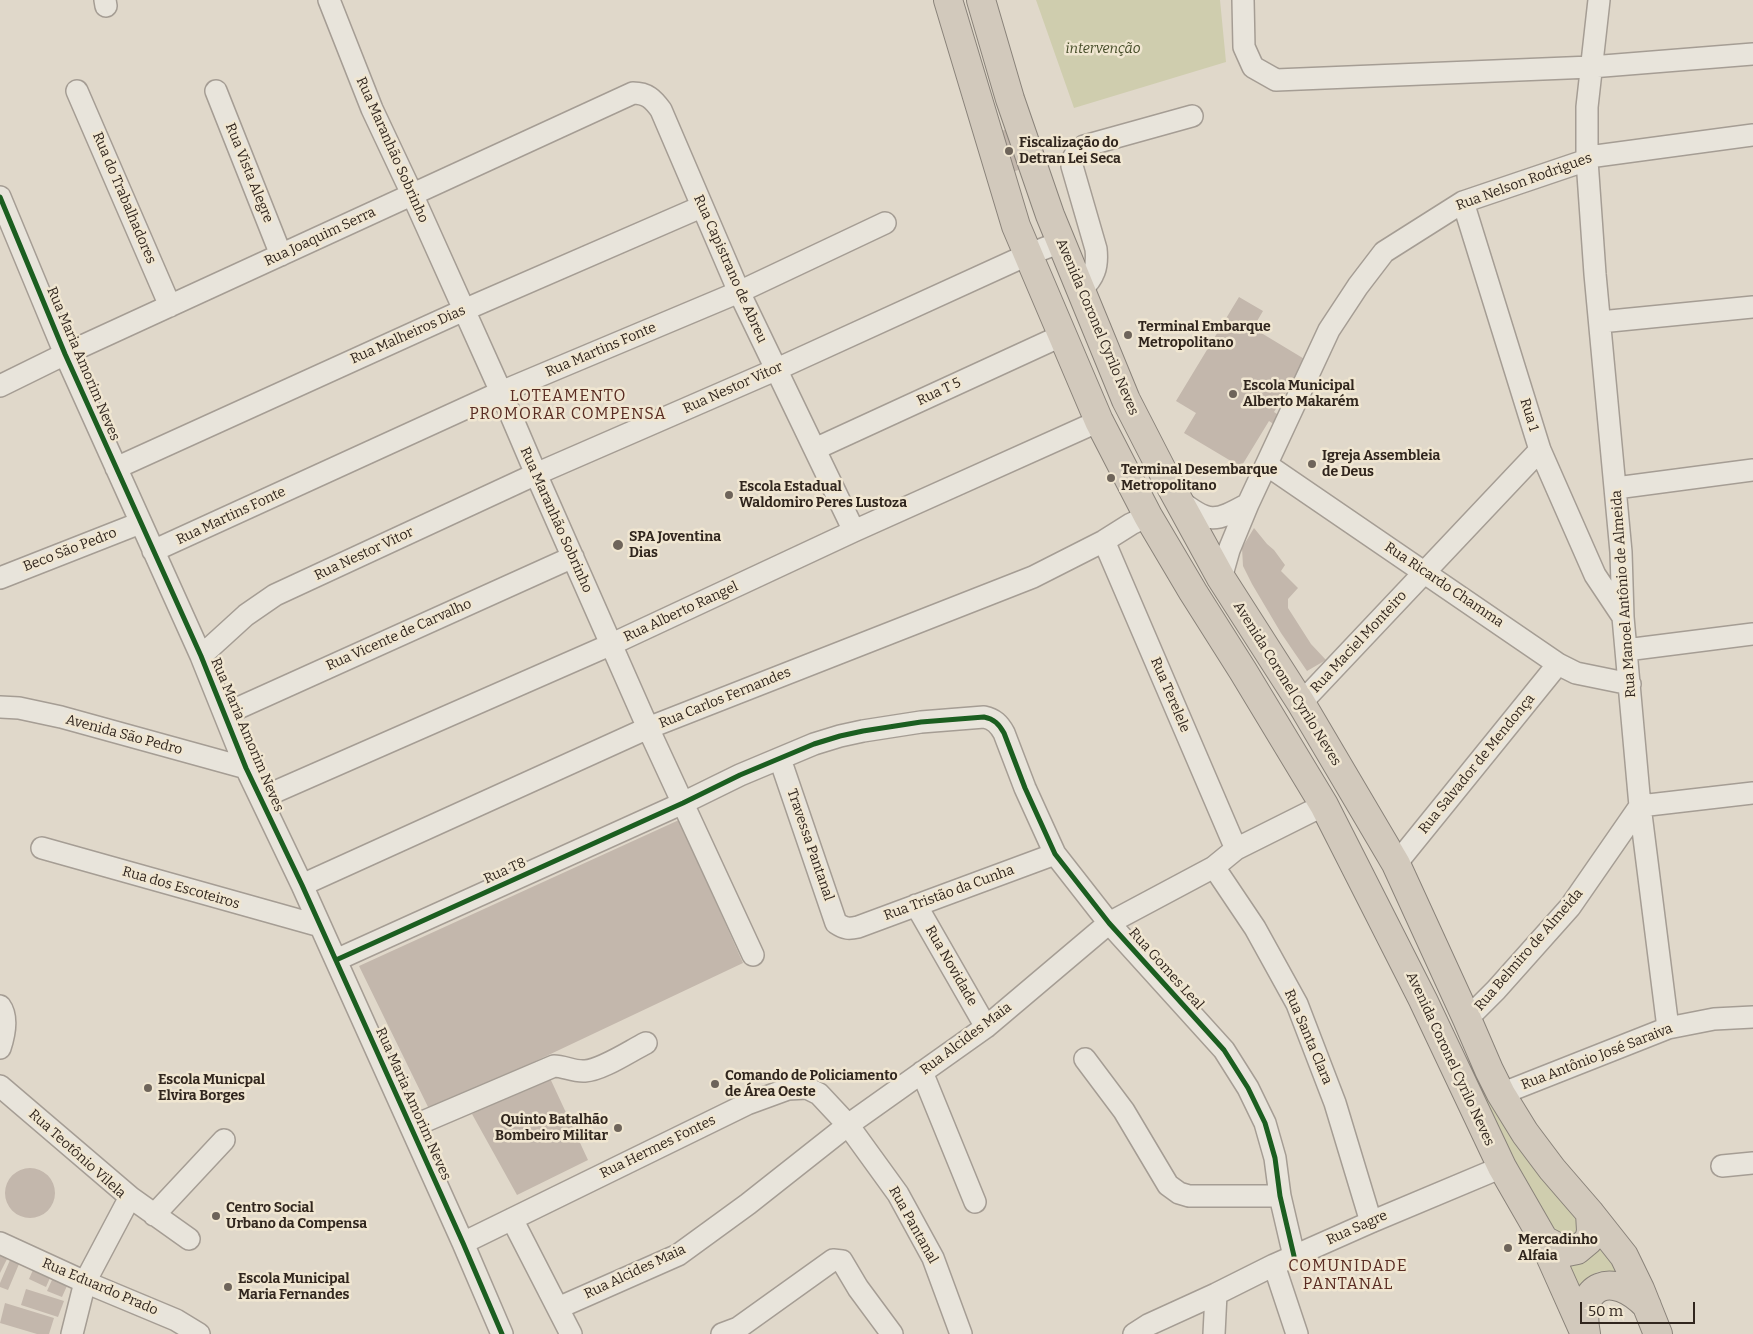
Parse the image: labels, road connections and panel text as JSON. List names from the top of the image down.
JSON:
{
  "streets": {
    "highway": ["Avenida Coronel Cyrilo Neves"],
    "street": [
      "Rua Maranhão Sobrinho",
      "Rua Vista Alegre",
      "Rua Nelson Rodrigues",
      "Rua do Trabalhadores",
      "Rua Joaquim Serra",
      "Rua Capistrano de Abreu",
      "Rua Malheiros Dias",
      "Rua Martins Fonte",
      "Rua Maria Amorim Neves",
      "Rua Nestor Vitor",
      "Rua T 5",
      "Rua 1",
      "Beco São Pedro",
      "Rua Ricardo Chamma",
      "Rua Manoel Antônio de Almeida",
      "Rua Alberto Rangel",
      "Rua Vicente de Carvalho",
      "Rua Maciel Monteiro",
      "Rua Terelele",
      "Rua Carlos Fernandes",
      "Avenida São Pedro",
      "Rua Salvador de Mendonça",
      "Travessa Pantanal",
      "Rua T8",
      "Rua dos Escoteiros",
      "Rua Tristão da Cunha",
      "Rua Belmiro de Almeida",
      "Rua Novidade",
      "Rua Gomes Leal",
      "Rua Santa Clara",
      "Rua Alcides Maia",
      "Rua Antônio José Saraiva",
      "Rua Hermes Fontes",
      "Rua Teotônio Vilela",
      "Rua Pantanal",
      "Rua Sagre",
      "Rua Eduardo Prado"
    ]
  },
  "crossings": [
    ["Rua Maranhão Sobrinho", "Rua Joaquim Serra"],
    ["Rua Maranhão Sobrinho", "Rua Malheiros Dias"],
    ["Rua Maranhão Sobrinho", "Rua Martins Fonte"],
    ["Rua Maranhão Sobrinho", "Rua Nestor Vitor"],
    ["Rua Maranhão Sobrinho", "Rua Alberto Rangel"],
    ["Rua Maranhão Sobrinho", "Rua Vicente de Carvalho"],
    ["Rua Maranhão Sobrinho", "Rua Carlos Fernandes"],
    ["Rua Maranhão Sobrinho", "Rua T8"],
    ["Rua Vista Alegre", "Rua Joaquim Serra"],
    ["Rua Nelson Rodrigues", "Avenida Coronel Cyrilo Neves"],
    ["Rua Nelson Rodrigues", "Rua 1"],
    ["Rua Nelson Rodrigues", "Rua Ricardo Chamma"],
    ["Rua Nelson Rodrigues", "Rua Manoel Antônio de Almeida"],
    ["Rua do Trabalhadores", "Rua Joaquim Serra"],
    ["Rua Joaquim Serra", "Rua Capistrano de Abreu"],
    ["Rua Joaquim Serra", "Rua Maria Amorim Neves"],
    ["Rua Capistrano de Abreu", "Rua Malheiros Dias"],
    ["Rua Capistrano de Abreu", "Rua Martins Fonte"],
    ["Rua Capistrano de Abreu", "Rua Nestor Vitor"],
    ["Rua Capistrano de Abreu", "Rua T 5"],
    ["Rua Capistrano de Abreu", "Rua Alberto Rangel"],
    ["Avenida Coronel Cyrilo Neves", "Rua Nestor Vitor"],
    ["Avenida Coronel Cyrilo Neves", "Rua T 5"],
    ["Avenida Coronel Cyrilo Neves", "Rua Alberto Rangel"],
    ["Avenida Coronel Cyrilo Neves", "Rua Maciel Monteiro"],
    ["Avenida Coronel Cyrilo Neves", "Rua Carlos Fernandes"],
    ["Avenida Coronel Cyrilo Neves", "Rua Salvador de Mendonça"],
    ["Avenida Coronel Cyrilo Neves", "Rua Belmiro de Almeida"],
    ["Avenida Coronel Cyrilo Neves", "Rua Alcides Maia"],
    ["Avenida Coronel Cyrilo Neves", "Rua Antônio José Saraiva"],
    ["Avenida Coronel Cyrilo Neves", "Rua Sagre"],
    ["Rua Malheiros Dias", "Rua Maria Amorim Neves"],
    ["Rua Martins Fonte", "Rua Maria Amorim Neves"],
    ["Rua Maria Amorim Neves", "Rua Nestor Vitor"],
    ["Rua Maria Amorim Neves", "Beco São Pedro"],
    ["Rua Maria Amorim Neves", "Rua Alberto Rangel"],
    ["Rua Maria Amorim Neves", "Rua Vicente de Carvalho"],
    ["Rua Maria Amorim Neves", "Rua Carlos Fernandes"],
    ["Rua Maria Amorim Neves", "Avenida São Pedro"],
    ["Rua Maria Amorim Neves", "Rua T8"],
    ["Rua Maria Amorim Neves", "Rua dos Escoteiros"],
    ["Rua Maria Amorim Neves", "Rua Hermes Fontes"],
    ["Rua 1", "Rua Manoel Antônio de Almeida"],
    ["Rua 1", "Rua Maciel Monteiro"],
    ["Rua Ricardo Chamma", "Rua Manoel Antônio de Almeida"],
    ["Rua Ricardo Chamma", "Rua Maciel Monteiro"],
    ["Rua Ricardo Chamma", "Rua Salvador de Mendonça"],
    ["Rua Manoel Antônio de Almeida", "Rua Belmiro de Almeida"],
    ["Rua Manoel Antônio de Almeida", "Rua Antônio José Saraiva"],
    ["Rua Terelele", "Rua Carlos Fernandes"],
    ["Rua Terelele", "Rua Alcides Maia"],
    ["Travessa Pantanal", "Rua T8"],
    ["Travessa Pantanal", "Rua Tristão da Cunha"],
    ["Rua T8", "Rua Gomes Leal"],
    ["Rua Tristão da Cunha", "Rua Novidade"],
    ["Rua Tristão da Cunha", "Rua Gomes Leal"],
    ["Rua Novidade", "Rua Alcides Maia"],
    ["Rua Gomes Leal", "Rua Alcides Maia"],
    ["Rua Gomes Leal", "Rua Sagre"],
    ["Rua Santa Clara", "Rua Alcides Maia"],
    ["Rua Santa Clara", "Rua Sagre"],
    ["Rua Alcides Maia", "Rua Hermes Fontes"],
    ["Rua Alcides Maia", "Rua Pantanal"],
    ["Rua Hermes Fontes", "Rua Pantanal"],
    ["Rua Teotônio Vilela", "Rua Eduardo Prado"]
  ],
  "districts": ["LOTEAMENTO PROMORAR COMPENSA", "COMUNIDADE PANTANAL"],
  "parks": ["intervenção"],
  "places": [
    "Fiscalização do Detran Lei Seca",
    "Terminal Embarque Metropolitano",
    "Escola Municipal Alberto Makarém",
    "Igreja Assembleia de Deus",
    "Terminal Desembarque Metropolitano",
    "Escola Estadual Waldomiro Peres Lustoza",
    "SPA Joventina Dias",
    "Comando de Policiamento de Área Oeste",
    "Escola Municpal Elvira Borges",
    "Quinto Batalhão Bombeiro Militar",
    "Centro Social Urbano da Compensa",
    "Mercadinho Alfaia",
    "Escola Municipal Maria Fernandes"
  ],
  "scale_bar": "50 m"
}
